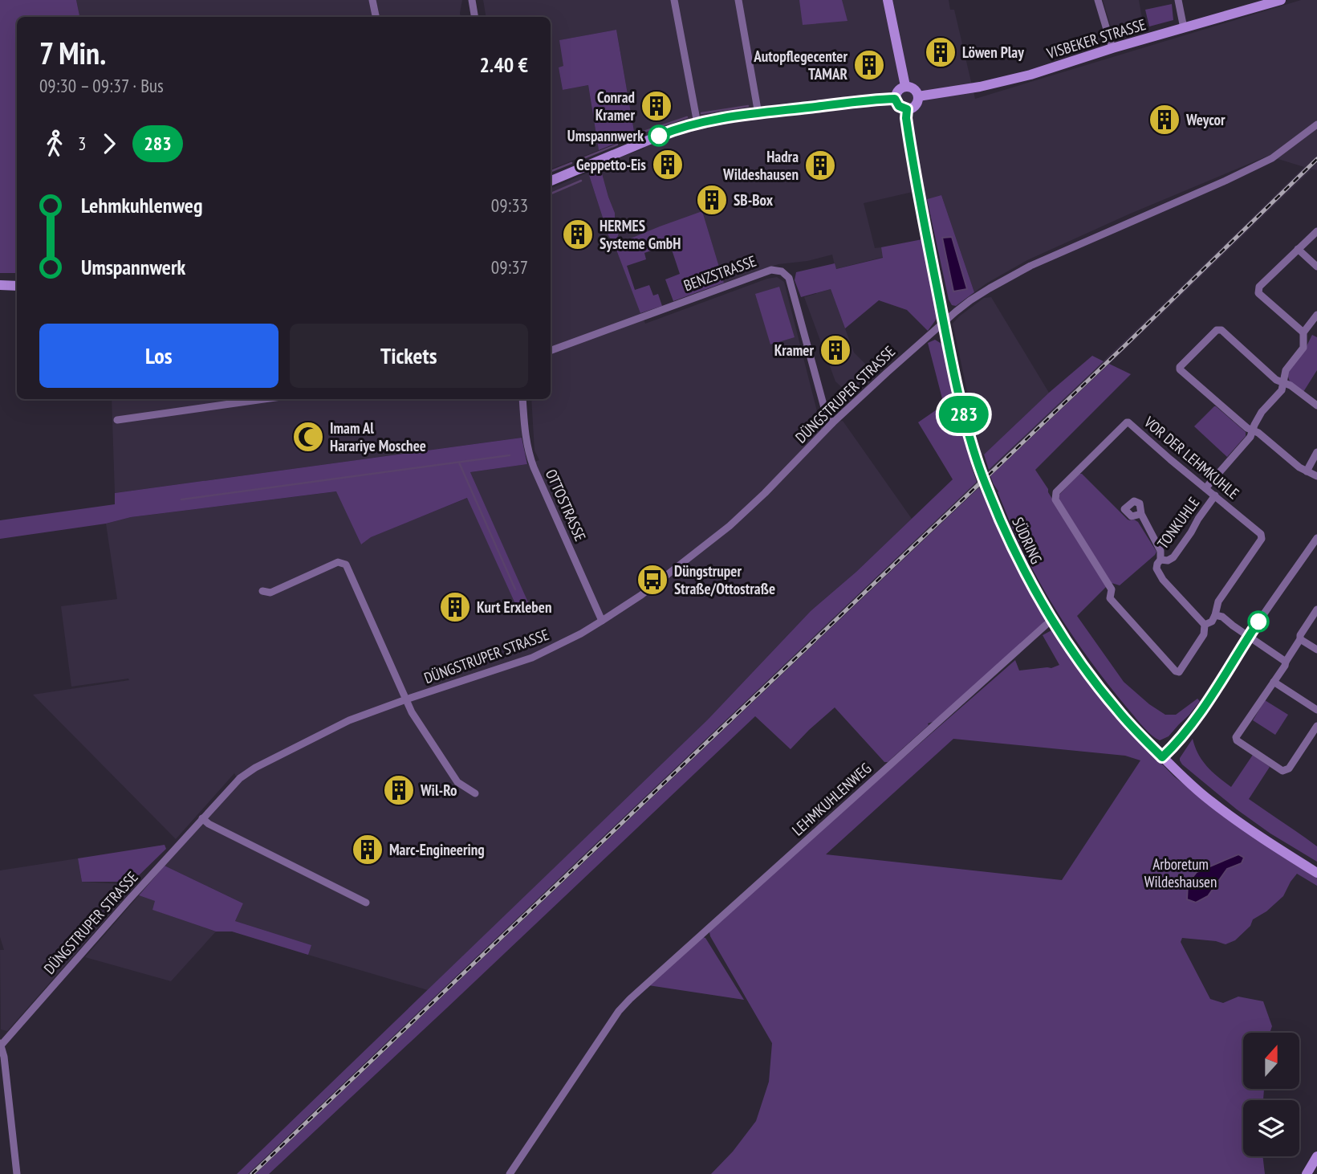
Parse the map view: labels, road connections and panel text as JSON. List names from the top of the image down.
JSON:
{
  "streets": {
    "main road": ["VISBEKER STRASSE", "SÜDRING"],
    "street": [
      "BENZSTRASSE",
      "DÜNGSTRUPER STRASSE",
      "VOR DER LEHMKUHLE",
      "OTTOSTRASSE",
      "TONKUHLE",
      "LEHMKUHLENWEG"
    ]
  },
  "crossings": [
    ["VISBEKER STRASSE", "SÜDRING"],
    ["BENZSTRASSE", "DÜNGSTRUPER STRASSE"],
    ["DÜNGSTRUPER STRASSE", "OTTOSTRASSE"],
    ["DÜNGSTRUPER STRASSE", "SÜDRING"],
    ["VOR DER LEHMKUHLE", "TONKUHLE"],
    ["SÜDRING", "LEHMKUHLENWEG"]
  ],
  "parks": ["Arboretum Wildeshausen"],
  "places": {
    "building": [
      "Löwen Play",
      "Autopflegecenter TAMAR",
      "Conrad Kramer",
      "Weycor",
      "Geppetto-Eis",
      "Hadra Wildeshausen",
      "SB-Box",
      "HERMES Systeme GmbH",
      "Kramer",
      "Kurt Erxleben",
      "Wil-Ro",
      "Marc-Engineering"
    ],
    "other": ["Umspannwerk"],
    "mosque": ["Imam Al Harariye Moschee"],
    "bus stop": ["Düngstruper Straße/Ottostraße"]
  },
  "lines": ["bus line 283"],
  "north": "top",
  "page": {
    "on_map": "283",
    "heading": ["7 Min.", "09:30 – 09:37 · Bus", "2.40 €"],
    "legs": ["3", "283"],
    "list": [
      {
        "name": "Lehmkuhlenweg",
        "value": "09:33"
      },
      {
        "name": "Umspannwerk",
        "value": "09:37"
      }
    ],
    "buttons": ["Los", "Tickets"]
  }
}
